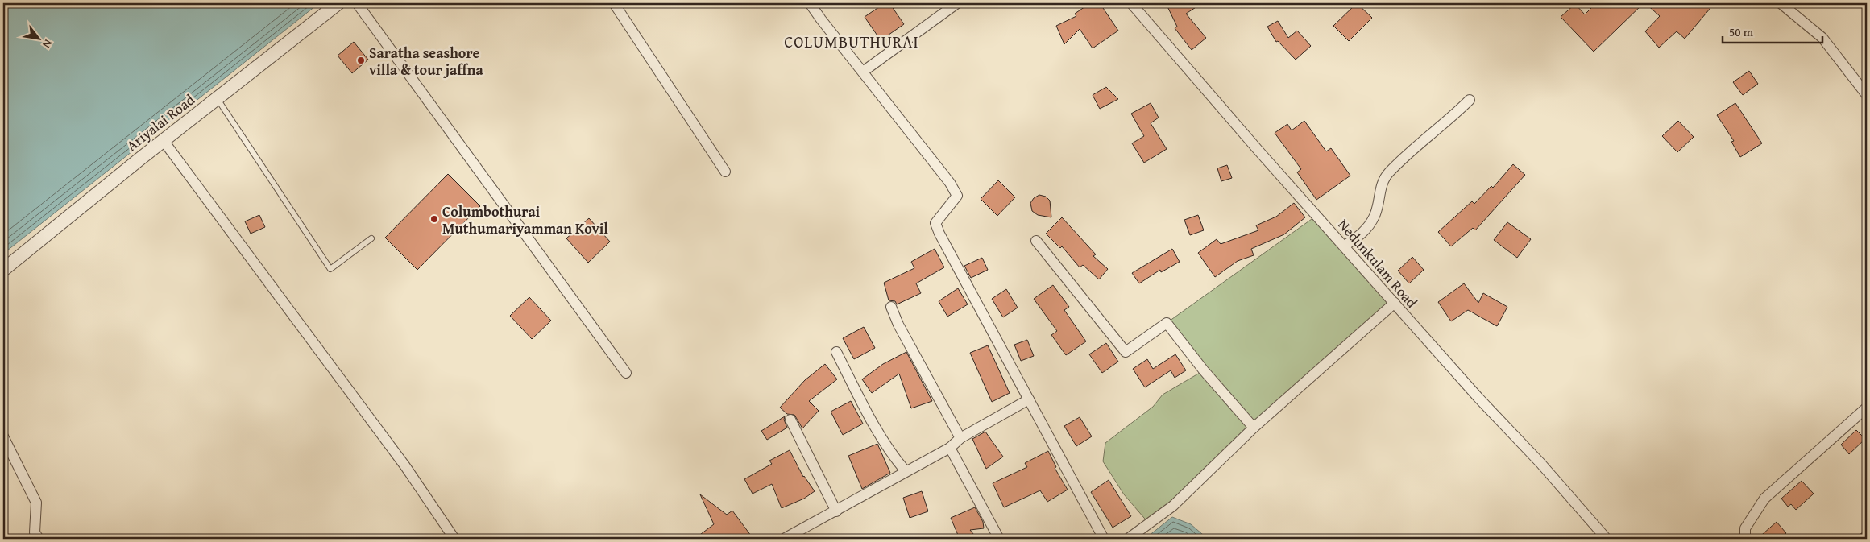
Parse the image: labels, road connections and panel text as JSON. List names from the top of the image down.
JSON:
{
  "streets": {
    "street": ["Ariyalai Road", "Nedunkulam Road"]
  },
  "districts": ["COLUMBUTHURAI"],
  "places": ["Saratha seashore villa & tour jaffna", "Columbothurai Muthumariyamman Kovil"],
  "scale_bar": "50 m",
  "north": "bottom right"
}
